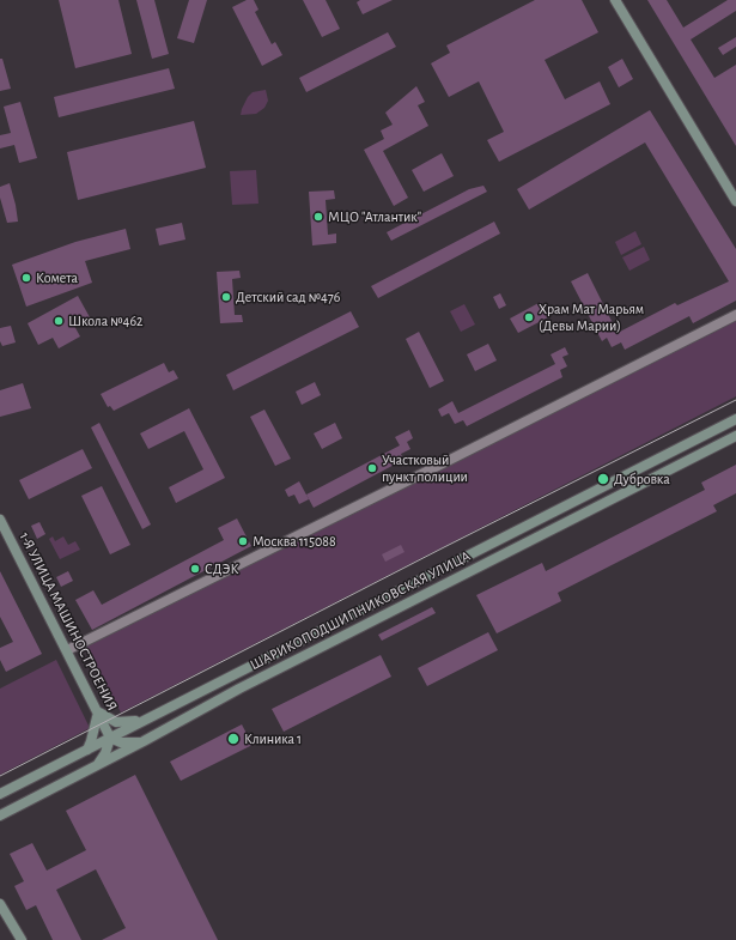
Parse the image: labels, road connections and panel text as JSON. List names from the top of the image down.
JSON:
{
  "streets": {
    "main road": ["ШАРИКОПОДШИПНИКОВСКАЯ УЛИЦА", "1-Я УЛИЦА МАШИНОСТРОЕНИЯ"]
  },
  "crossings": [
    ["ШАРИКОПОДШИПНИКОВСКАЯ УЛИЦА", "1-Я УЛИЦА МАШИНОСТРОЕНИЯ"]
  ],
  "places": [
    "МЦО \"Атлантик\"",
    "Комета",
    "Детский сад №476",
    "Храм Мат Марьям (Девы Марии)",
    "Школа №462",
    "Участковый пункт полиции",
    "Дубровка",
    "Москва 115088",
    "СДЭК",
    "Клиника 1"
  ]
}
